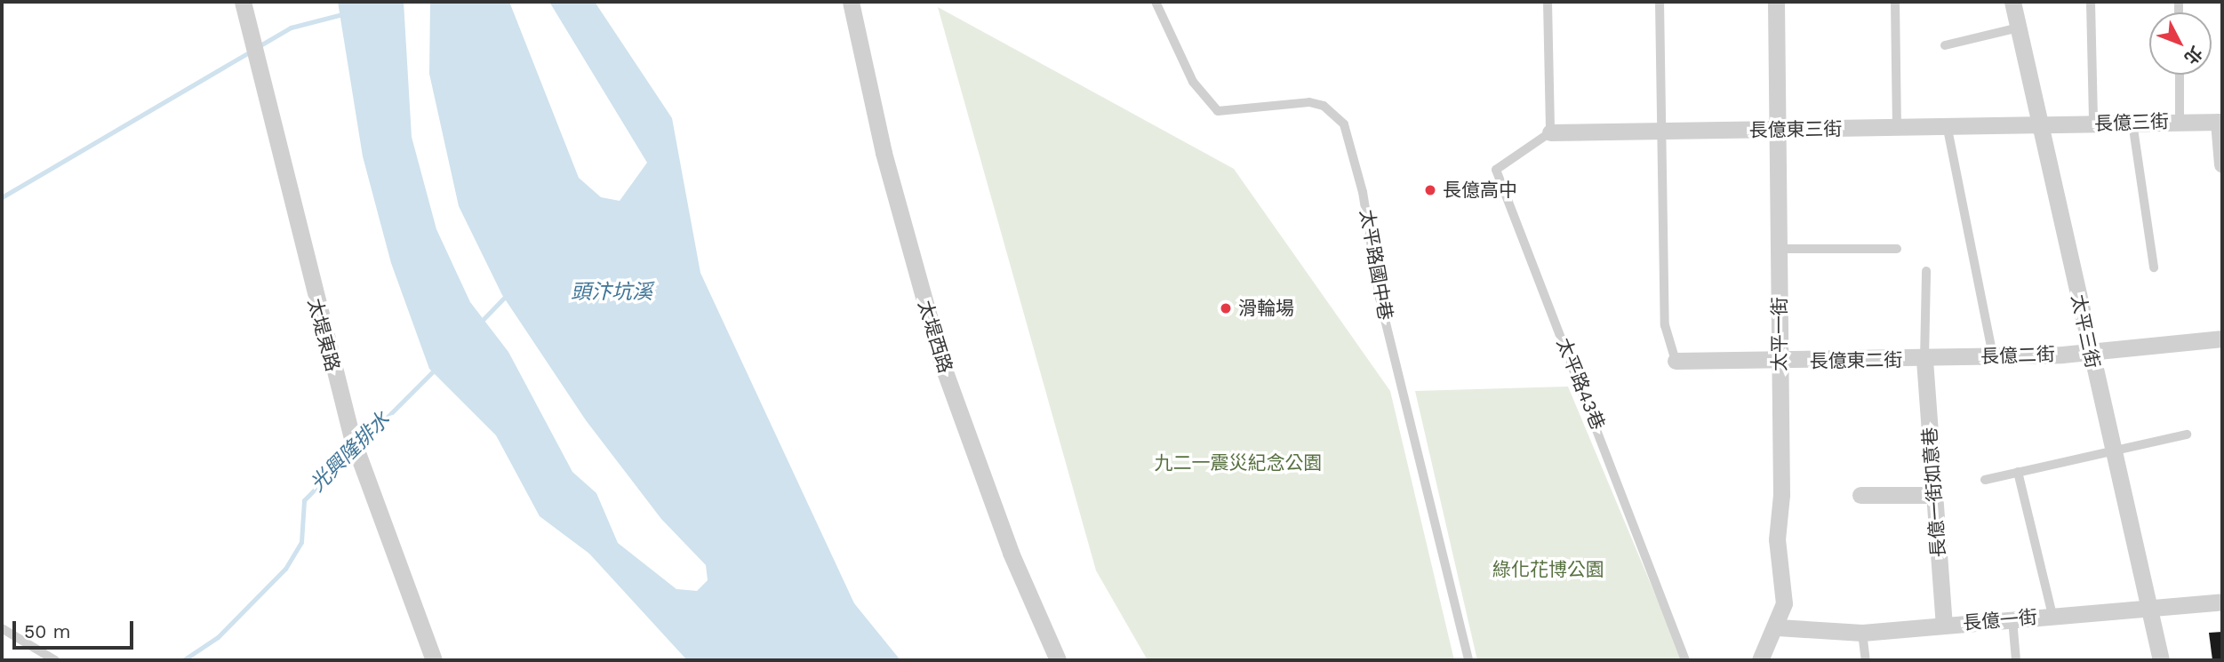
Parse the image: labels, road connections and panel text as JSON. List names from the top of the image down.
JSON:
{
  "streets": {
    "street": [
      "長億三街",
      "長億東三街",
      "太平三街",
      "太平一街",
      "太堤東路",
      "太堤西路",
      "長億二街",
      "長億東二街",
      "長億一街如意巷",
      "長億一街"
    ],
    "lane": ["太平路國中巷", "太平路43巷"]
  },
  "crossings": [
    ["長億三街", "長億東三街"],
    ["長億三街", "太平三街"],
    ["長億東三街", "太平三街"],
    ["長億東三街", "太平一街"],
    ["長億東三街", "太平路43巷"],
    ["太平三街", "長億二街"],
    ["太平三街", "長億一街"],
    ["太平一街", "長億東二街"],
    ["太平一街", "長億一街"],
    ["長億二街", "長億東二街"],
    ["長億二街", "長億一街如意巷"],
    ["長億東二街", "長億一街如意巷"],
    ["長億一街如意巷", "長億一街"]
  ],
  "water": ["頭汴坑溪", "光興隆排水"],
  "parks": ["九二一震災紀念公園", "綠化花博公園"],
  "places": ["長億高中", "滑輪場"],
  "scale_bar": "50 m",
  "north": "bottom right"
}
